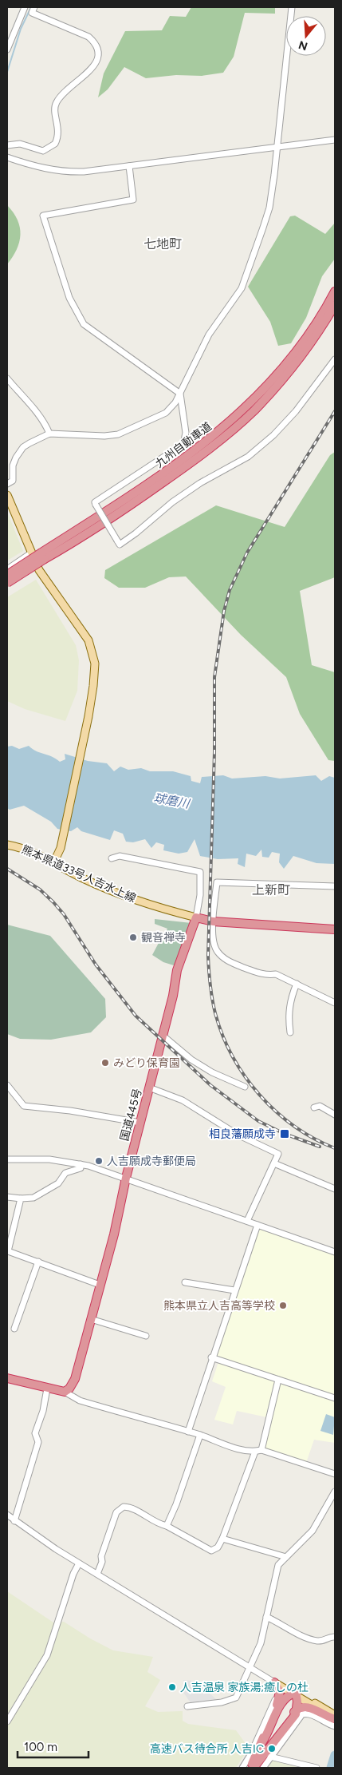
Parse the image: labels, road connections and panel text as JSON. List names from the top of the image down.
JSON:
{
  "streets": {
    "highway": ["九州自動車道", "国道445号"],
    "main road": ["熊本県道33号人吉水上線"]
  },
  "crossings": [
    ["熊本県道33号人吉水上線", "国道445号"]
  ],
  "districts": ["七地町", "上新町"],
  "water": ["球磨川"],
  "places": {
    "other": [
      "観音禅寺",
      "みどり保育園",
      "人吉願成寺郵便局",
      "熊本県立人吉高等学校",
      "人吉温泉 家族湯;癒しの杜",
      "高速バス待合所 人吉IC"
    ],
    "transit": ["相良藩願成寺"]
  },
  "scale_bar": "100 m",
  "north": "bottom"
}
